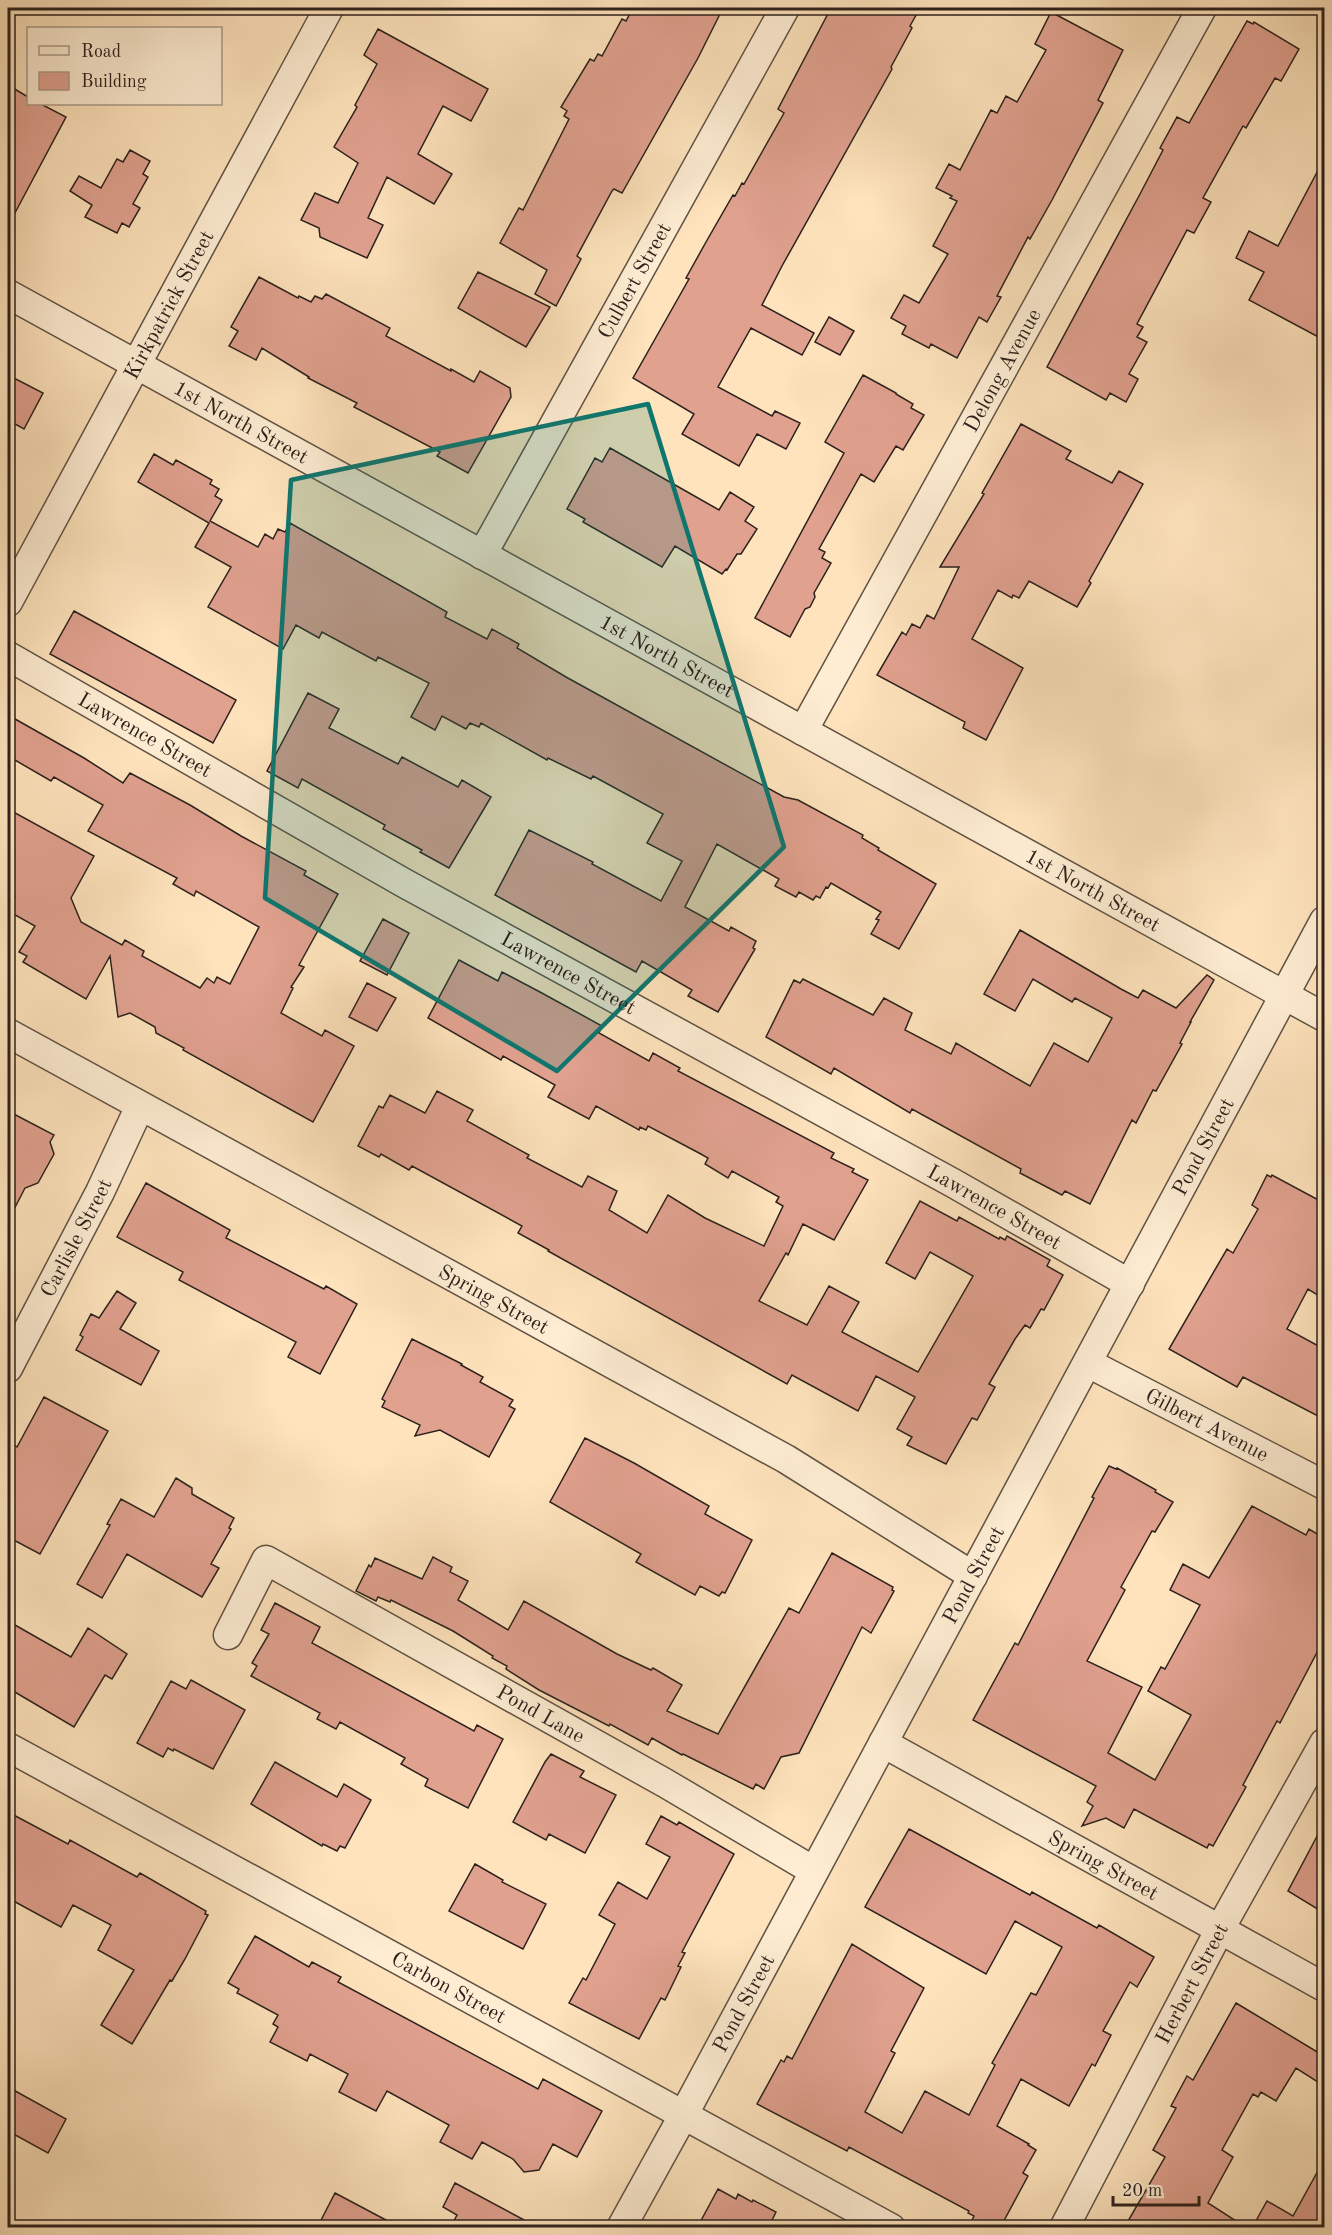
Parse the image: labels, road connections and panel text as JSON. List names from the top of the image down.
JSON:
{
  "streets": {
    "street": [
      "Culbert Street",
      "Kirkpatrick Street",
      "Delong Avenue",
      "1st North Street",
      "Lawrence Street",
      "Pond Street",
      "Carlisle Street",
      "Spring Street",
      "Gilbert Avenue",
      "Pond Lane",
      "Herbert Street",
      "Carbon Street"
    ]
  },
  "crossings": [
    ["Culbert Street", "1st North Street"],
    ["Kirkpatrick Street", "1st North Street"],
    ["Delong Avenue", "1st North Street"],
    ["1st North Street", "Pond Street"],
    ["Lawrence Street", "Pond Street"],
    ["Pond Street", "Spring Street"],
    ["Pond Street", "Gilbert Avenue"],
    ["Pond Street", "Pond Lane"],
    ["Pond Street", "Carbon Street"],
    ["Carlisle Street", "Spring Street"],
    ["Spring Street", "Herbert Street"]
  ],
  "legend": ["Road", "Building"],
  "scale_bar": "20 m"
}
